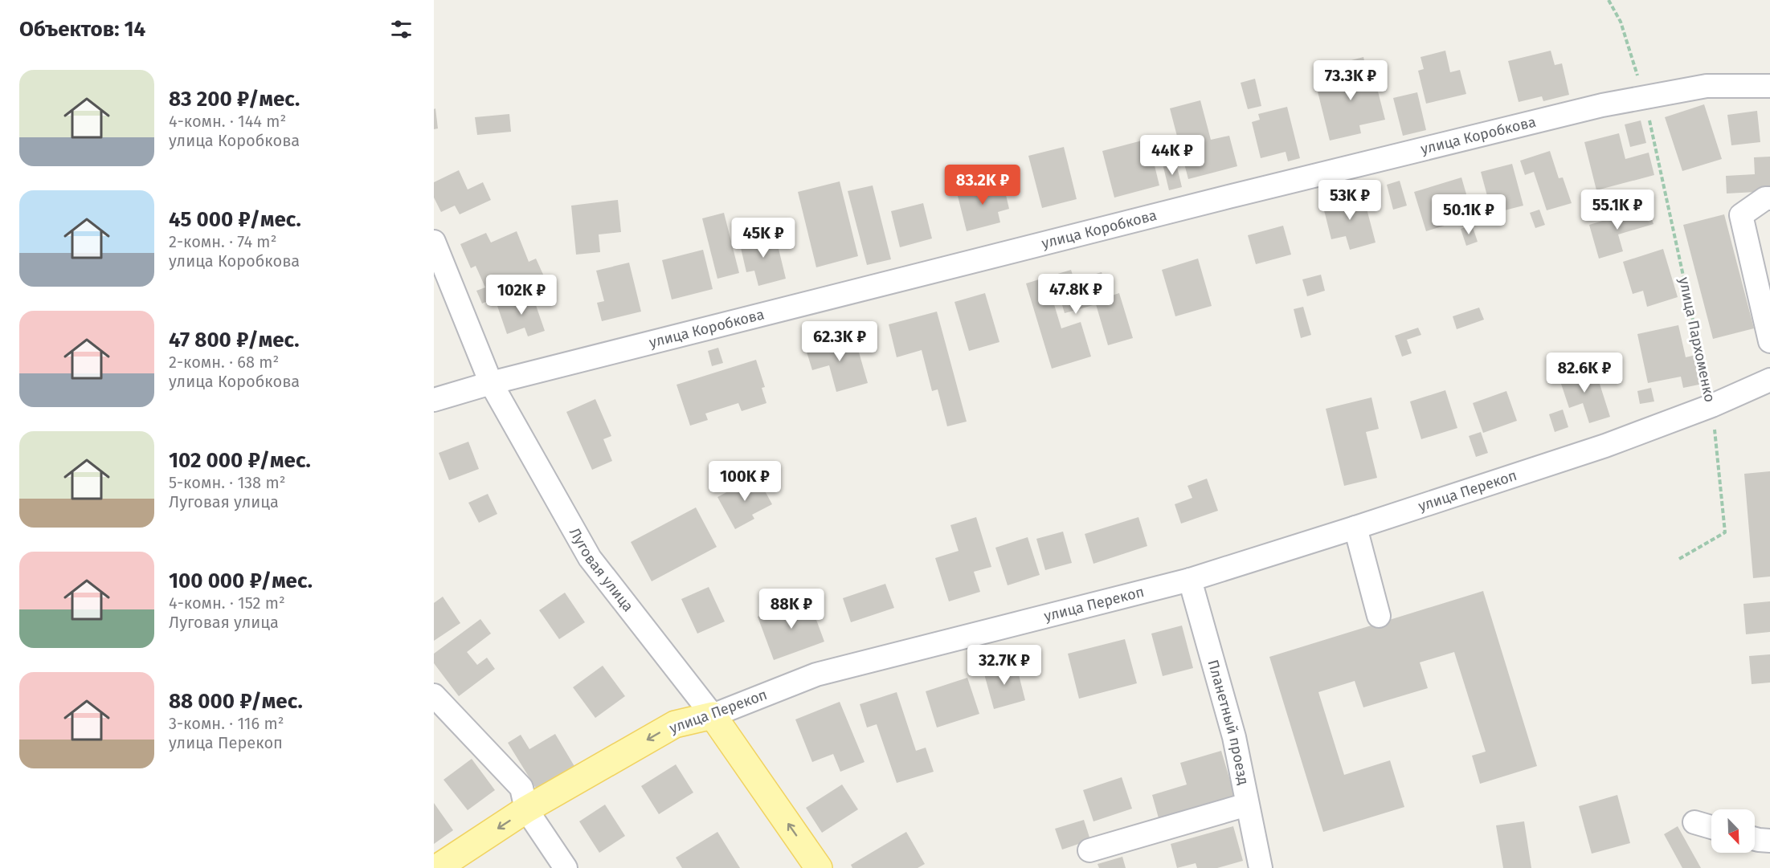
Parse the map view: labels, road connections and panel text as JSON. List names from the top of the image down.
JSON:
{
  "streets": {
    "main road": ["улица Перекоп", "Луговая улица"],
    "street": ["улица Коробкова", "Планетный проезд"],
    "path": ["улица Пархоменко"]
  },
  "crossings": [
    ["улица Коробкова", "улица Пархоменко"],
    ["улица Коробкова", "Луговая улица"],
    ["улица Пархоменко", "улица Перекоп"],
    ["улица Перекоп", "Луговая улица"],
    ["улица Перекоп", "Планетный проезд"]
  ],
  "north": "bottom right",
  "page": {
    "heading": "Объектов: 14",
    "list": [
      {
        "name": "83 200 ₽/мес.",
        "note": "4-комн. · 144 m² · улица Коробкова"
      },
      {
        "name": "45 000 ₽/мес.",
        "note": "2-комн. · 74 m² · улица Коробкова"
      },
      {
        "name": "47 800 ₽/мес.",
        "note": "2-комн. · 68 m² · улица Коробкова"
      },
      {
        "name": "102 000 ₽/мес.",
        "note": "5-комн. · 138 m² · Луговая улица"
      },
      {
        "name": "100 000 ₽/мес.",
        "note": "4-комн. · 152 m² · Луговая улица"
      },
      {
        "name": "88 000 ₽/мес.",
        "note": "3-комн. · 116 m² · улица Перекоп"
      }
    ],
    "price": [
      "73.3K ₽",
      "44K ₽",
      "83.2K ₽",
      "53K ₽",
      "55.1K ₽",
      "50.1K ₽",
      "45K ₽",
      "47.8K ₽",
      "102K ₽",
      "62.3K ₽",
      "82.6K ₽",
      "100K ₽",
      "88K ₽",
      "32.7K ₽"
    ]
  }
}
